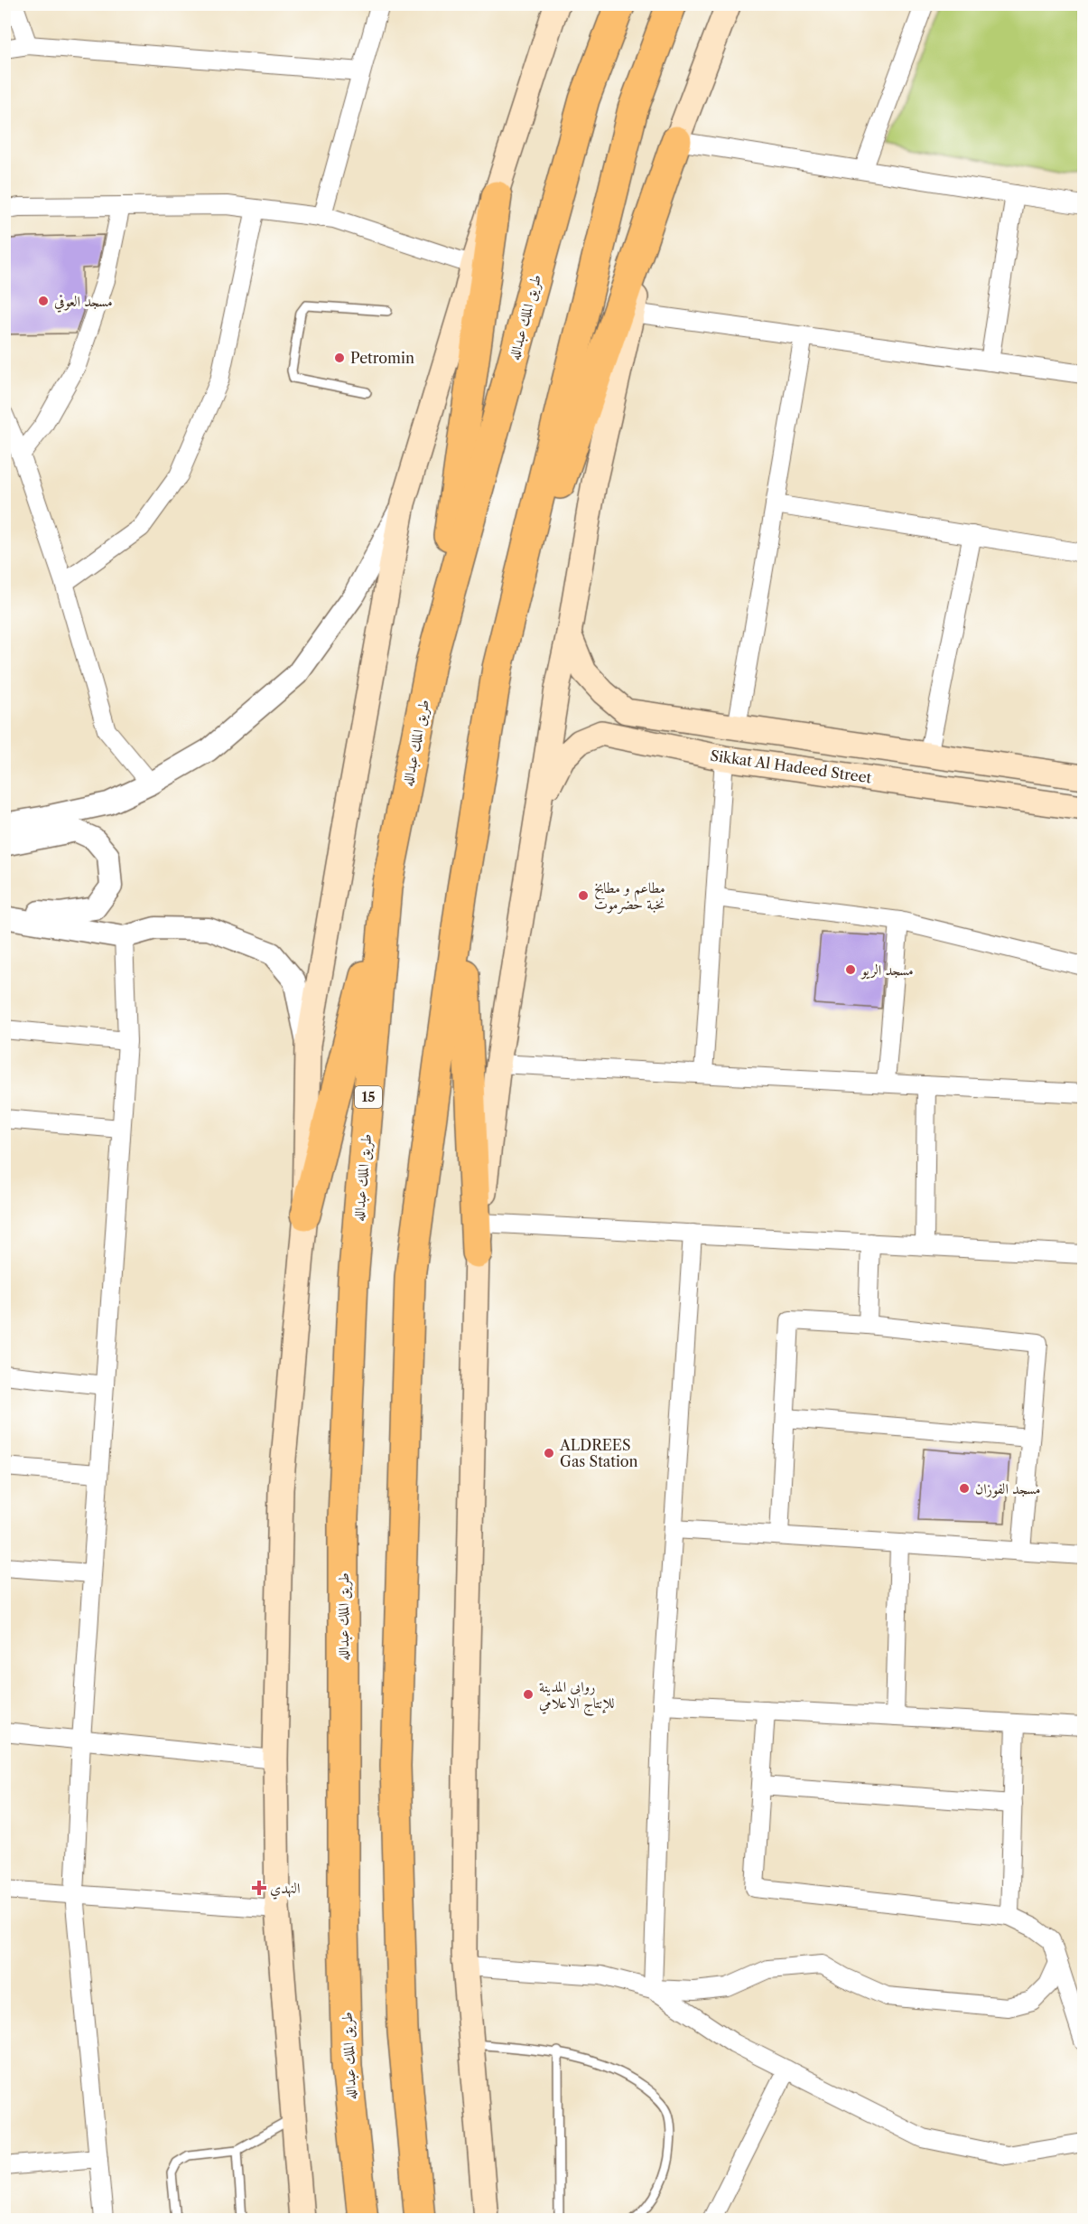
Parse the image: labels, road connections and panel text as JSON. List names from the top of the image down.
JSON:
{
  "streets": {
    "highway": ["طريق الملك عبدالله", "15"],
    "main road": ["Sikkat Al Hadeed Street"]
  },
  "places": {
    "other": [
      "مسجد العوفي",
      "Petromin",
      "مطاعم و مطابخ نخبة حضرموت",
      "مسجد الريو",
      "ALDREES Gas Station",
      "مسجد الفوزان",
      "روابي المدينة للإنتاج الاعلامي"
    ],
    "health": ["النهدي"]
  }
}
